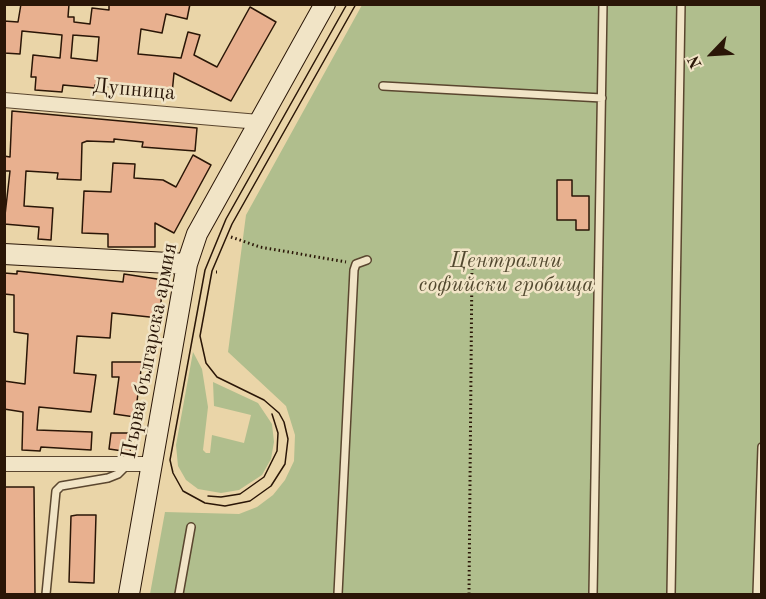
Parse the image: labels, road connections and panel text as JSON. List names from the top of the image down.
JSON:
{
  "streets": {
    "street": ["Дупница", "Първа българска армия"]
  },
  "crossings": [
    ["Дупница", "Първа българска армия"]
  ],
  "parks": ["Централни софийски гробища"],
  "north": "bottom left"
}
